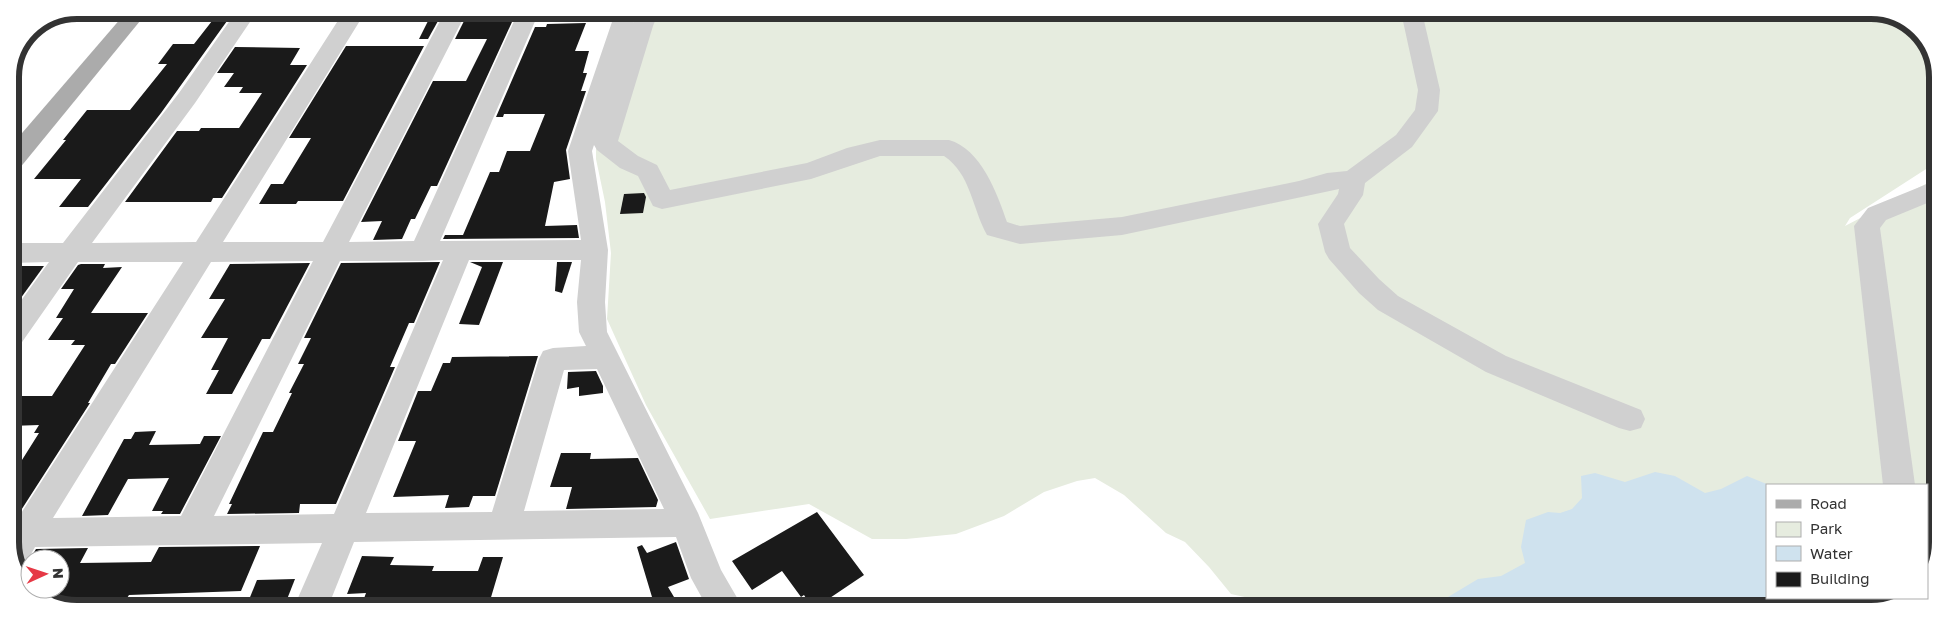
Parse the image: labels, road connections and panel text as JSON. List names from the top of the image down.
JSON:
{
  "legend": [
    "Road",
    "Park",
    "Water",
    "Building"
  ],
  "north": "right"
}
